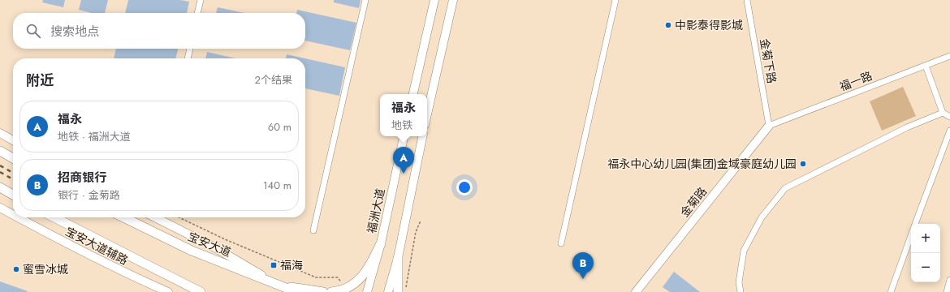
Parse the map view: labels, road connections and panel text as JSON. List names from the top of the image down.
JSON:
{
  "streets": {
    "main road": [
      "金菊路",
      "福洲大道",
      "宝安大道",
      "宝安大道辅路"
    ],
    "street": ["金菊下路", "福一路"]
  },
  "crossings": [
    ["金菊下路", "福一路"],
    ["金菊下路", "金菊路"],
    ["福一路", "金菊路"]
  ],
  "places": {
    "other": ["中影泰得影城", "福永中心幼儿园(集团)金域豪庭幼儿园", "蜜雪冰城"],
    "transit": ["福海"]
  },
  "page": {
    "search": "搜索地点",
    "heading": ["附近", "2个结果"],
    "popup": ["福永", "地铁"],
    "list": [
      {
        "mark": "A",
        "name": "福永",
        "note": "地铁 · 福洲大道",
        "value": "60 m"
      },
      {
        "mark": "B",
        "name": "招商银行",
        "note": "银行 · 金菊路",
        "value": "140 m"
      }
    ],
    "pins": ["A", "B"],
    "map_buttons": ["+", "−"]
  }
}
